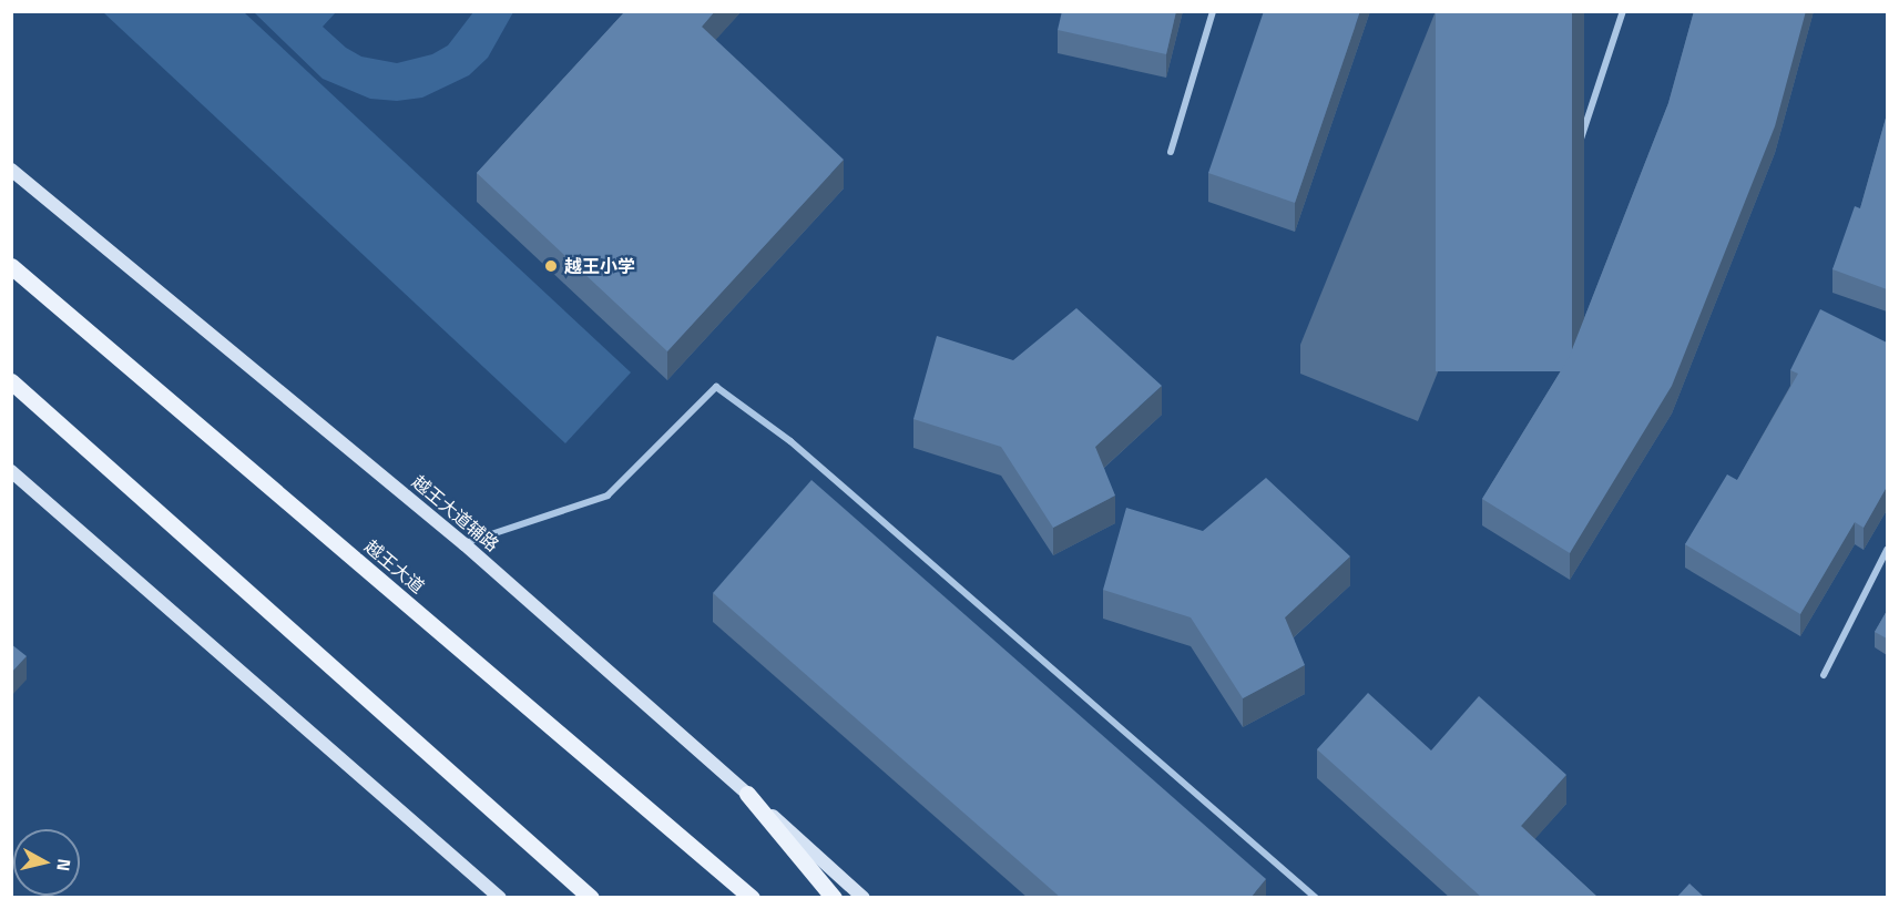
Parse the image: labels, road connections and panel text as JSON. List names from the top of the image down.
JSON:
{
  "streets": {
    "main road": ["越王大道辅路", "越王大道"]
  },
  "places": ["越王小学"],
  "north": "right"
}
